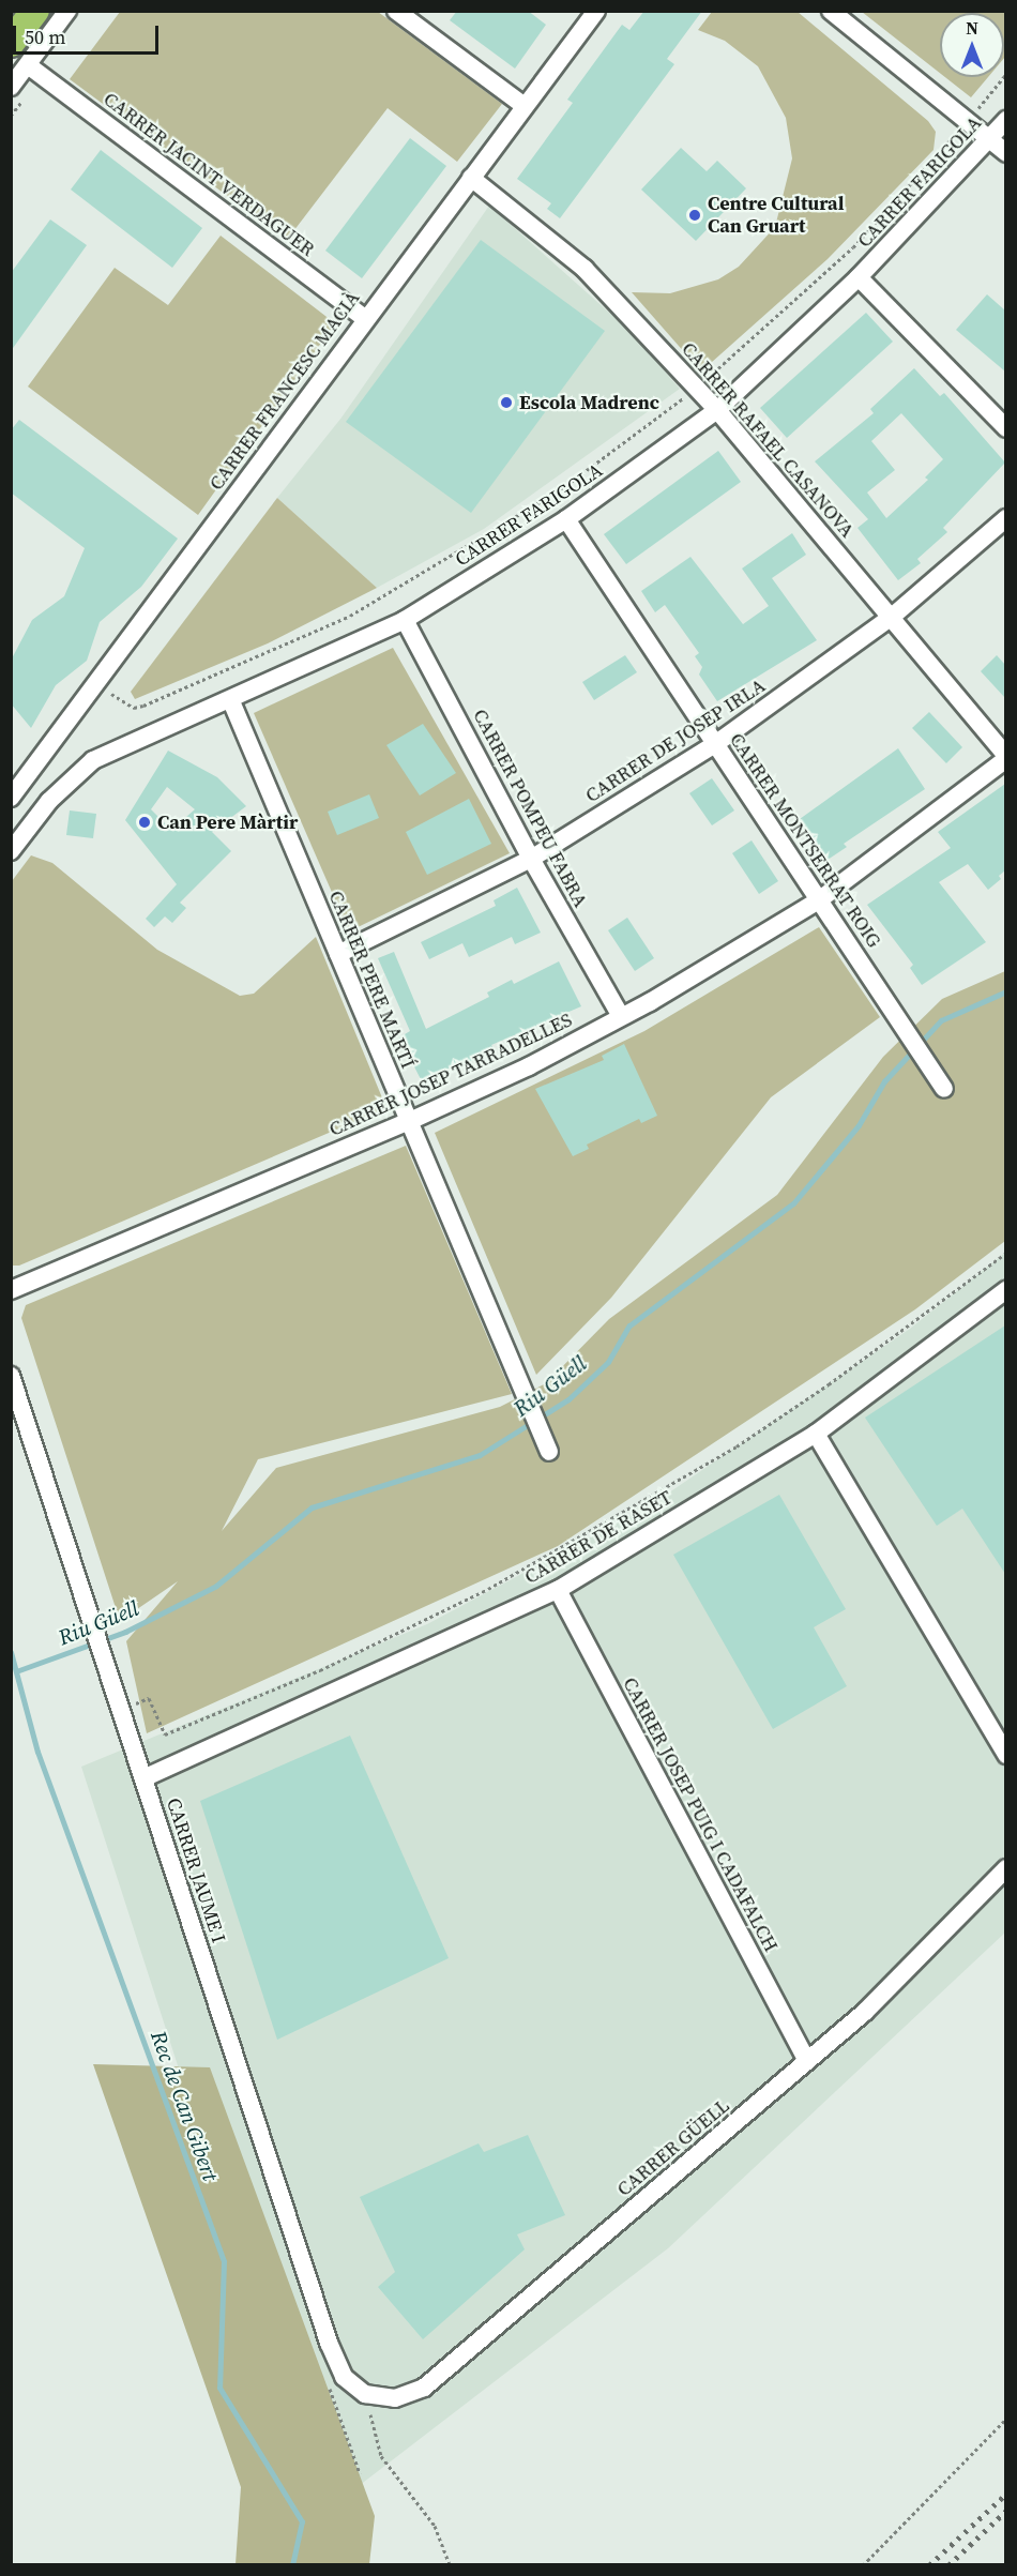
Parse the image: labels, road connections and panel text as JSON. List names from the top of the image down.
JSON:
{
  "streets": {
    "street": [
      "CARRER JACINT VERDAGUER",
      "CARRER FARIGOLA",
      "CARRER FRANCESC MACIÀ",
      "CARRER RAFAEL CASANOVA",
      "CARRER DE JOSEP IRLA",
      "CARRER POMPEU FABRA",
      "CARRER MONTSERRAT ROIG",
      "CARRER PERE MARTÍ",
      "CARRER JOSEP TARRADELLES",
      "CARRER DE RASET",
      "CARRER JOSEP PUIG I CADAFALCH",
      "CARRER JAUME I",
      "CARRER GÜELL"
    ]
  },
  "crossings": [
    ["CARRER JACINT VERDAGUER", "CARRER FRANCESC MACIÀ"],
    ["CARRER FARIGOLA", "CARRER RAFAEL CASANOVA"],
    ["CARRER FARIGOLA", "CARRER POMPEU FABRA"],
    ["CARRER FARIGOLA", "CARRER MONTSERRAT ROIG"],
    ["CARRER FARIGOLA", "CARRER PERE MARTÍ"],
    ["CARRER FRANCESC MACIÀ", "CARRER RAFAEL CASANOVA"],
    ["CARRER RAFAEL CASANOVA", "CARRER DE JOSEP IRLA"],
    ["CARRER RAFAEL CASANOVA", "CARRER JOSEP TARRADELLES"],
    ["CARRER DE JOSEP IRLA", "CARRER POMPEU FABRA"],
    ["CARRER DE JOSEP IRLA", "CARRER MONTSERRAT ROIG"],
    ["CARRER DE JOSEP IRLA", "CARRER PERE MARTÍ"],
    ["CARRER POMPEU FABRA", "CARRER JOSEP TARRADELLES"],
    ["CARRER MONTSERRAT ROIG", "CARRER JOSEP TARRADELLES"],
    ["CARRER PERE MARTÍ", "CARRER JOSEP TARRADELLES"],
    ["CARRER DE RASET", "CARRER JOSEP PUIG I CADAFALCH"],
    ["CARRER DE RASET", "CARRER JAUME I"],
    ["CARRER JOSEP PUIG I CADAFALCH", "CARRER GÜELL"],
    ["CARRER JAUME I", "CARRER GÜELL"]
  ],
  "water": ["Riu Güell", "Rec de Can Gibert"],
  "places": ["Centre Cultural Can Gruart", "Escola Madrenc", "Can Pere Màrtir"],
  "scale_bar": "50 m",
  "north": "top"
}
